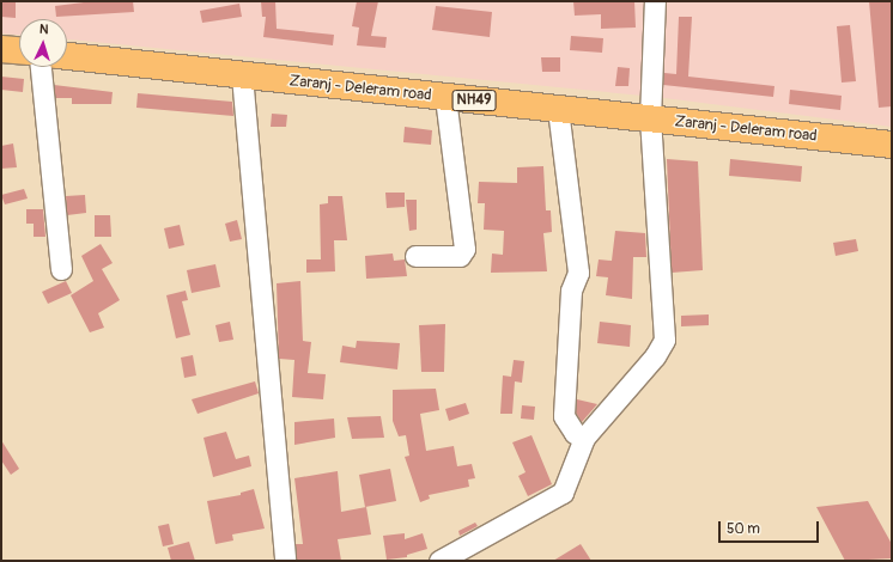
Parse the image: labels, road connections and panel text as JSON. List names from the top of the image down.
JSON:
{
  "streets": {
    "highway": ["Zaranj - Deleram road", "NH49"]
  },
  "scale_bar": "50 m",
  "north": "top"
}
